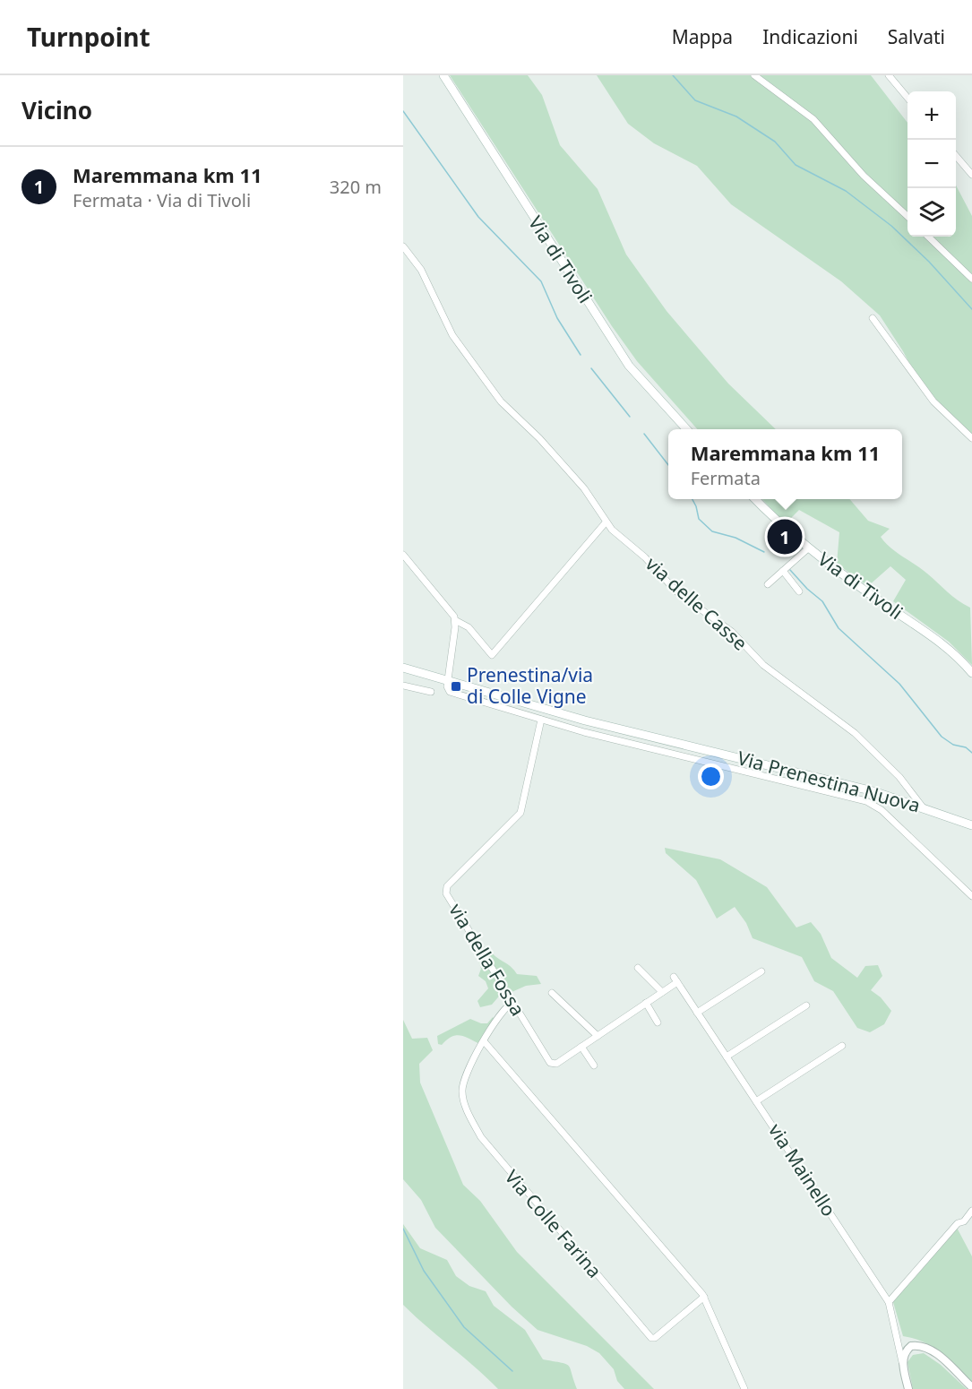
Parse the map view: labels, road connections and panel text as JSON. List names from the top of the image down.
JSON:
{
  "streets": {
    "main road": ["Via di Tivoli", "Via Prenestina Nuova"],
    "street": [
      "via delle Casse",
      "via della Fossa",
      "via Mainello",
      "Via Colle Farina"
    ]
  },
  "crossings": [
    ["via delle Casse", "Via Prenestina Nuova"],
    ["via della Fossa", "via Mainello"],
    ["via della Fossa", "Via Colle Farina"]
  ],
  "places": {
    "transit": ["Prenestina/via di Colle Vigne"]
  },
  "page": {
    "header": "Turnpoint",
    "nav": ["Mappa", "Indicazioni", "Salvati"],
    "heading": "Vicino",
    "map_buttons": ["+", "−"],
    "list": [
      {
        "mark": "1",
        "name": "Maremmana km 11",
        "note": "Fermata · Via di Tivoli",
        "value": "320 m"
      }
    ],
    "popup": ["Maremmana km 11", "Fermata"],
    "pins": "1"
  }
}
